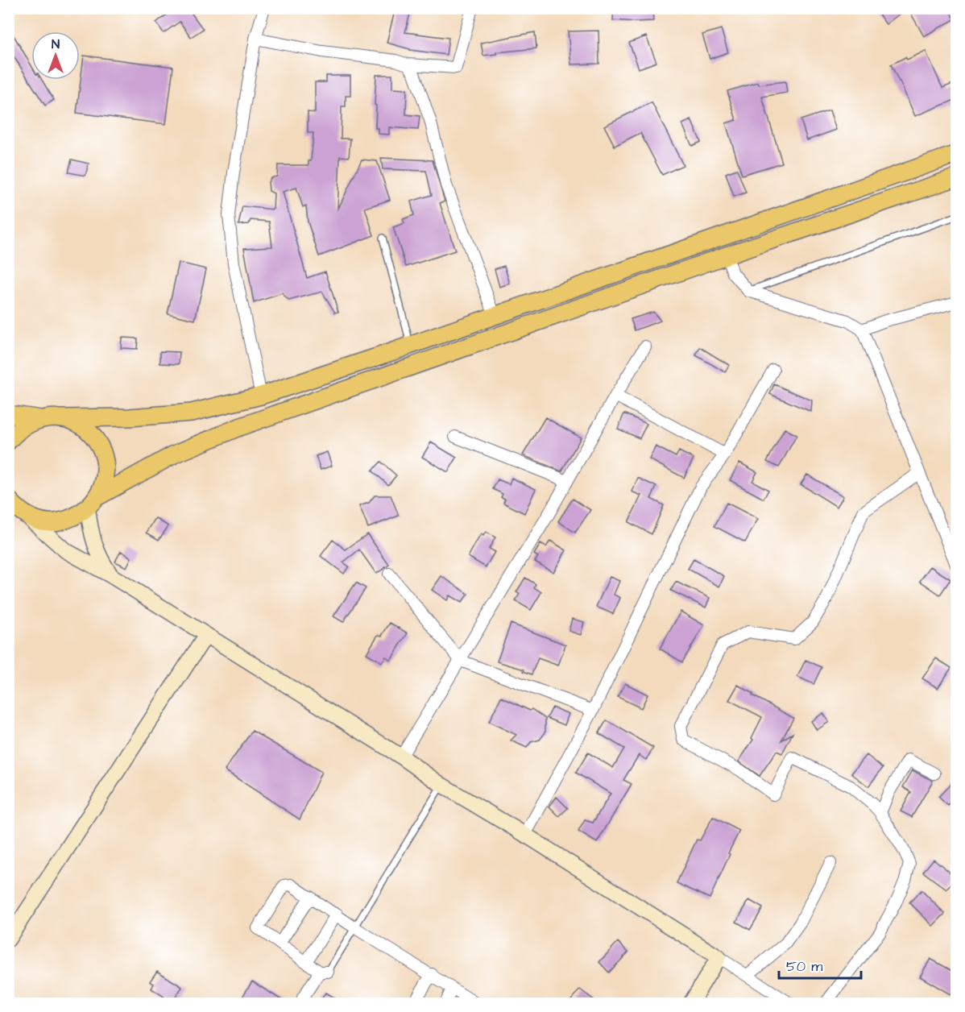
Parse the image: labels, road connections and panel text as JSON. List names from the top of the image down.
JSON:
{
  "scale_bar": "50 m",
  "north": "top"
}
